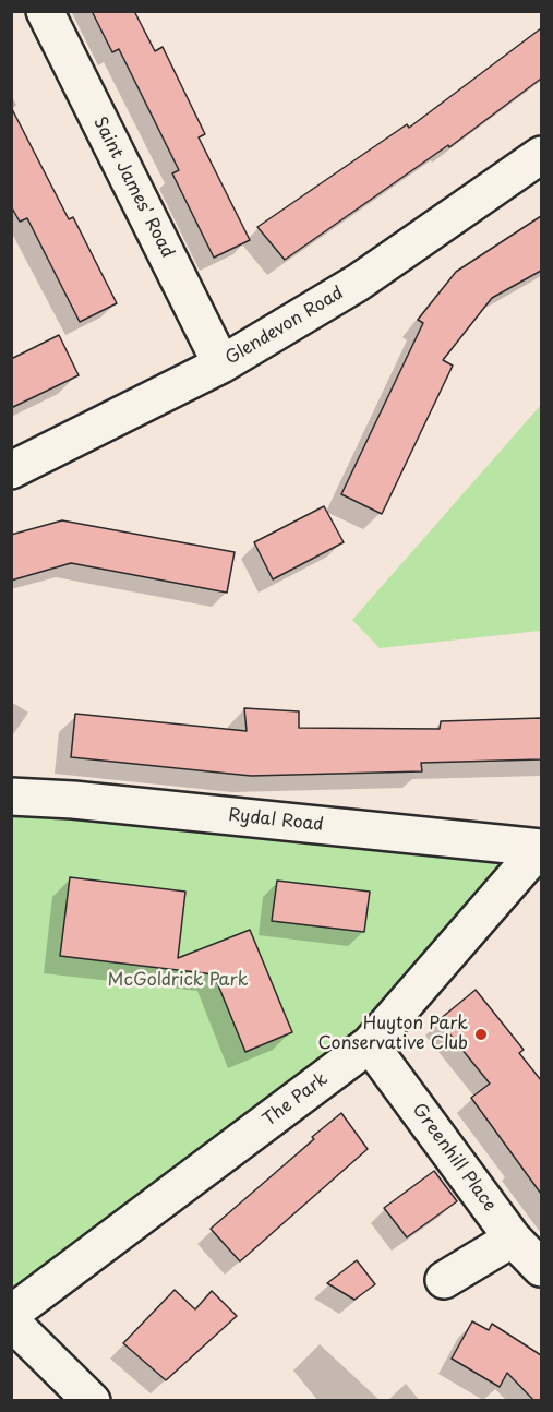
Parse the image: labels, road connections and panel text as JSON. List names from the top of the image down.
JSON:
{
  "streets": {
    "street": [
      "Saint James' Road",
      "Glendevon Road",
      "Rydal Road",
      "The Park",
      "Greenhill Place"
    ]
  },
  "crossings": [
    ["Saint James' Road", "Glendevon Road"],
    ["Rydal Road", "The Park"],
    ["The Park", "Greenhill Place"]
  ],
  "parks": ["McGoldrick Park"],
  "places": ["Huyton Park Conservative Club"]
}
